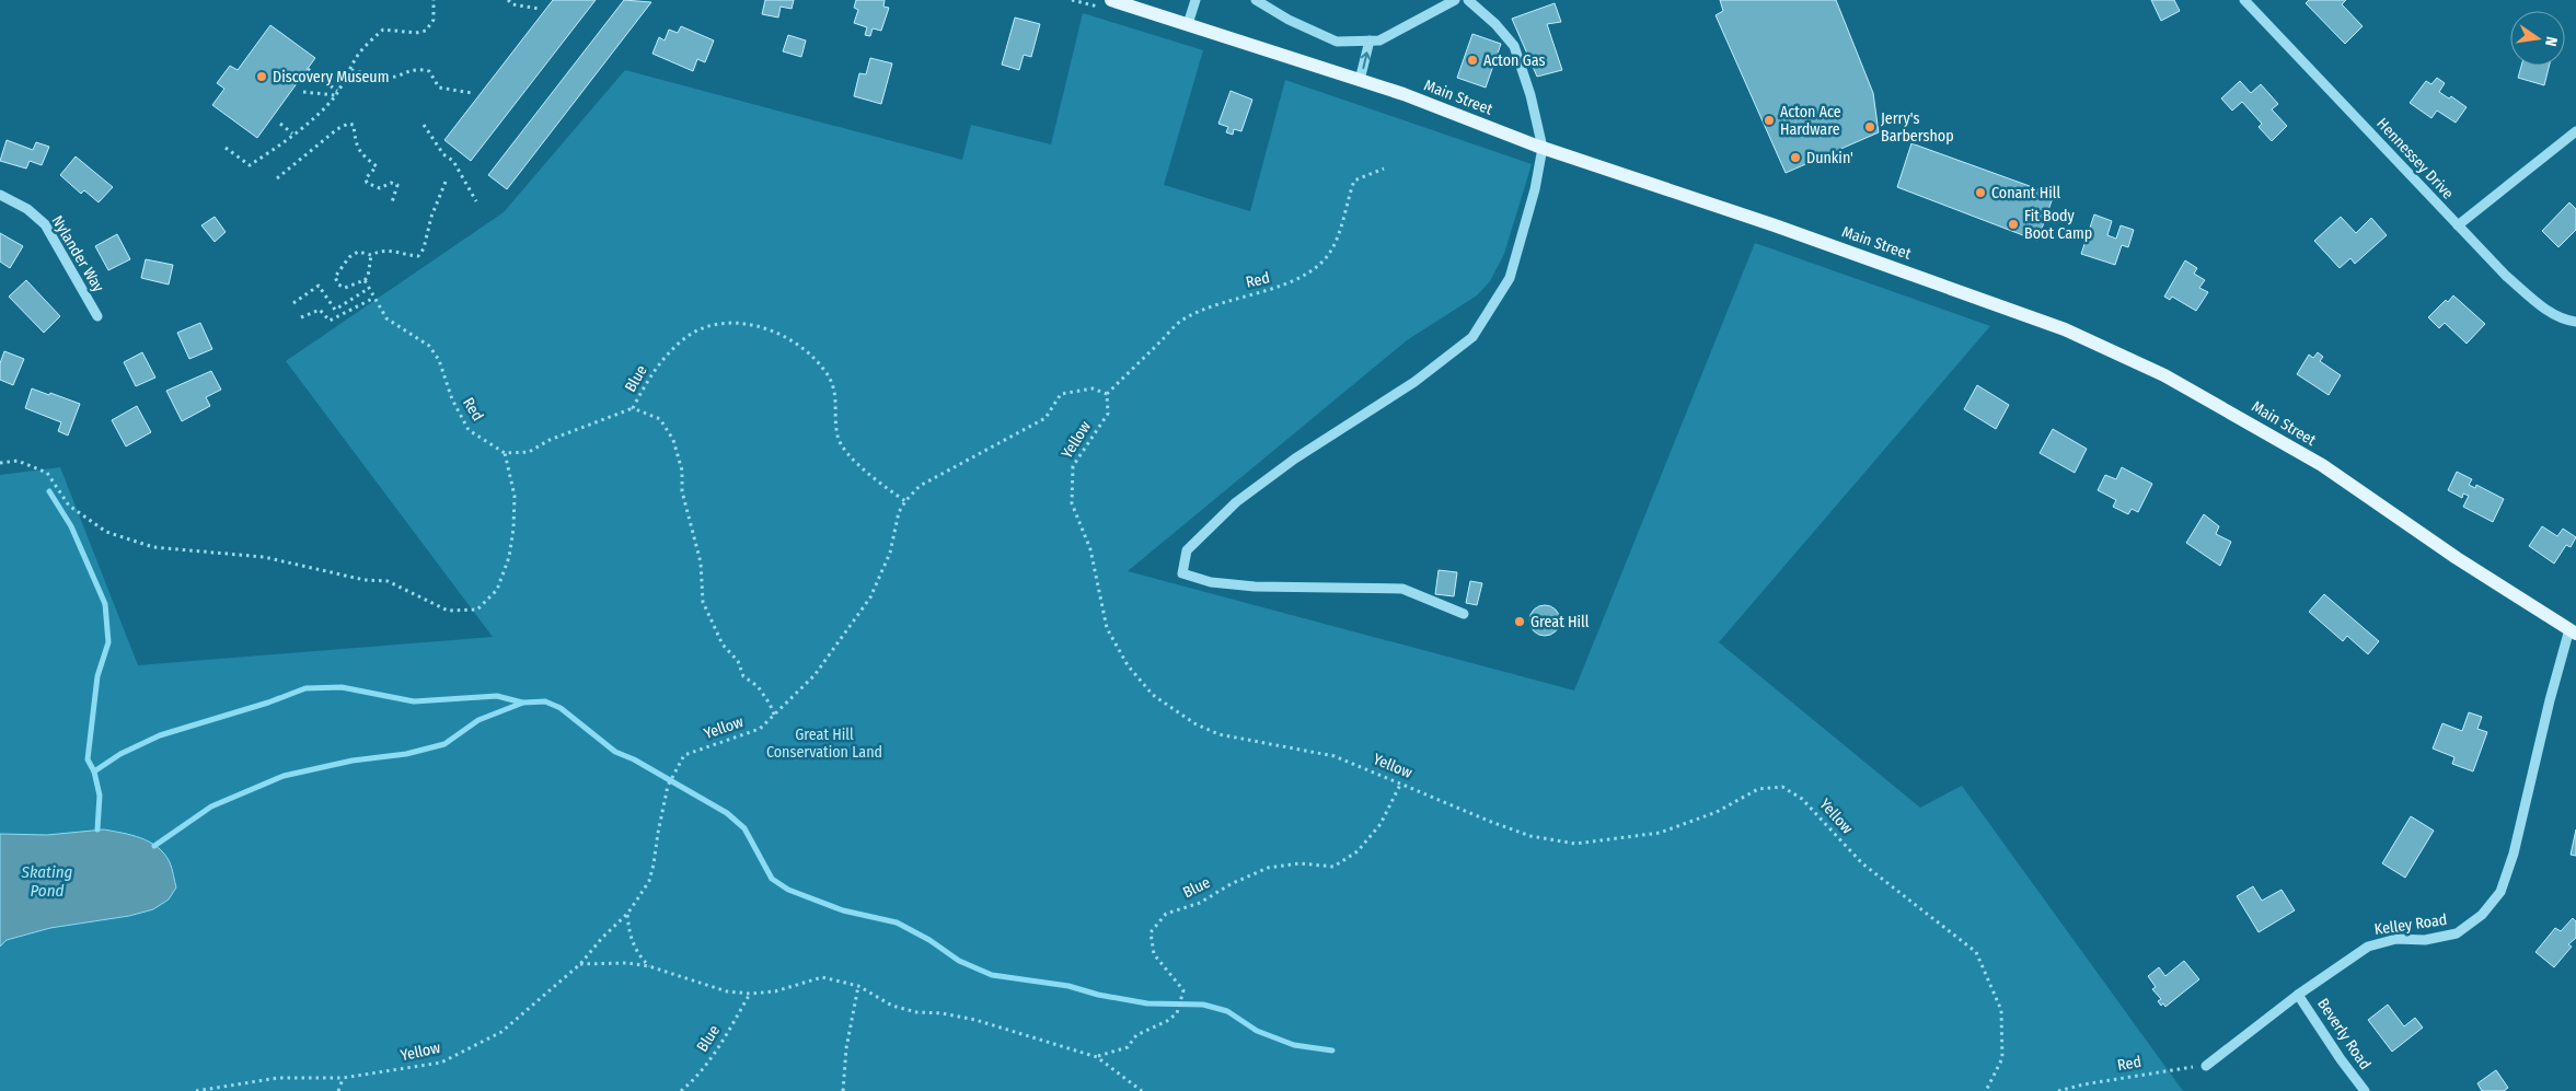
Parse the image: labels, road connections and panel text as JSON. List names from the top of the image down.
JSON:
{
  "streets": {
    "main road": ["Main Street"],
    "street": [
      "Hennessey Drive",
      "Nylander Way",
      "Kelley Road",
      "Beverly Road"
    ],
    "path": ["Red", "Blue", "Yellow"]
  },
  "crossings": [
    ["Main Street", "Kelley Road"],
    ["Red", "Yellow"],
    ["Red", "Kelley Road"],
    ["Blue", "Yellow"],
    ["Kelley Road", "Beverly Road"]
  ],
  "water": ["Skating Pond"],
  "parks": ["Great Hill Conservation Land"],
  "places": [
    "Acton Gas",
    "Discovery Museum",
    "Acton Ace Hardware",
    "Jerry's Barbershop",
    "Dunkin'",
    "Conant Hill",
    "Fit Body Boot Camp",
    "Great Hill"
  ],
  "north": "right"
}
